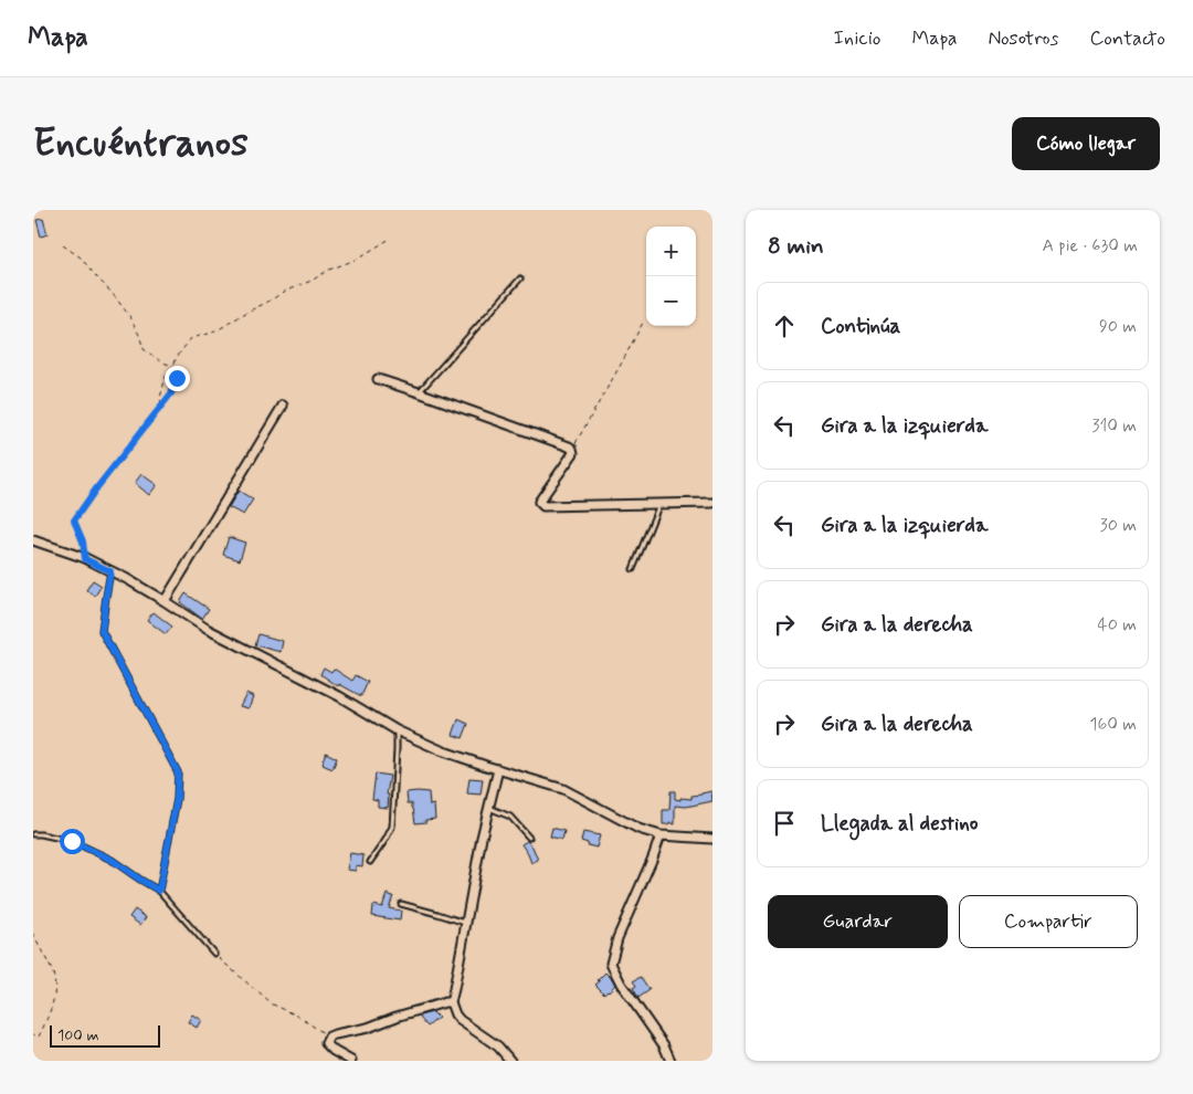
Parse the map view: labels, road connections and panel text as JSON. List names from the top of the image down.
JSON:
{
  "scale_bar": "100 m",
  "page": {
    "header": "Mapa",
    "nav": [
      "Inicio",
      "Mapa",
      "Nosotros",
      "Contacto"
    ],
    "buttons": [
      "Cómo llegar",
      ["Guardar", "Compartir"]
    ],
    "title": "Encuéntranos",
    "heading": ["8 min", "A pie · 630 m"],
    "map_buttons": ["+", "−"],
    "list": [
      ["Continúa", "90 m"],
      ["Gira a la izquierda", "310 m"],
      ["Gira a la izquierda", "30 m"],
      ["Gira a la derecha", "40 m"],
      ["Gira a la derecha", "160 m"],
      "Llegada al destino"
    ],
    "scale": "100 m"
  }
}
